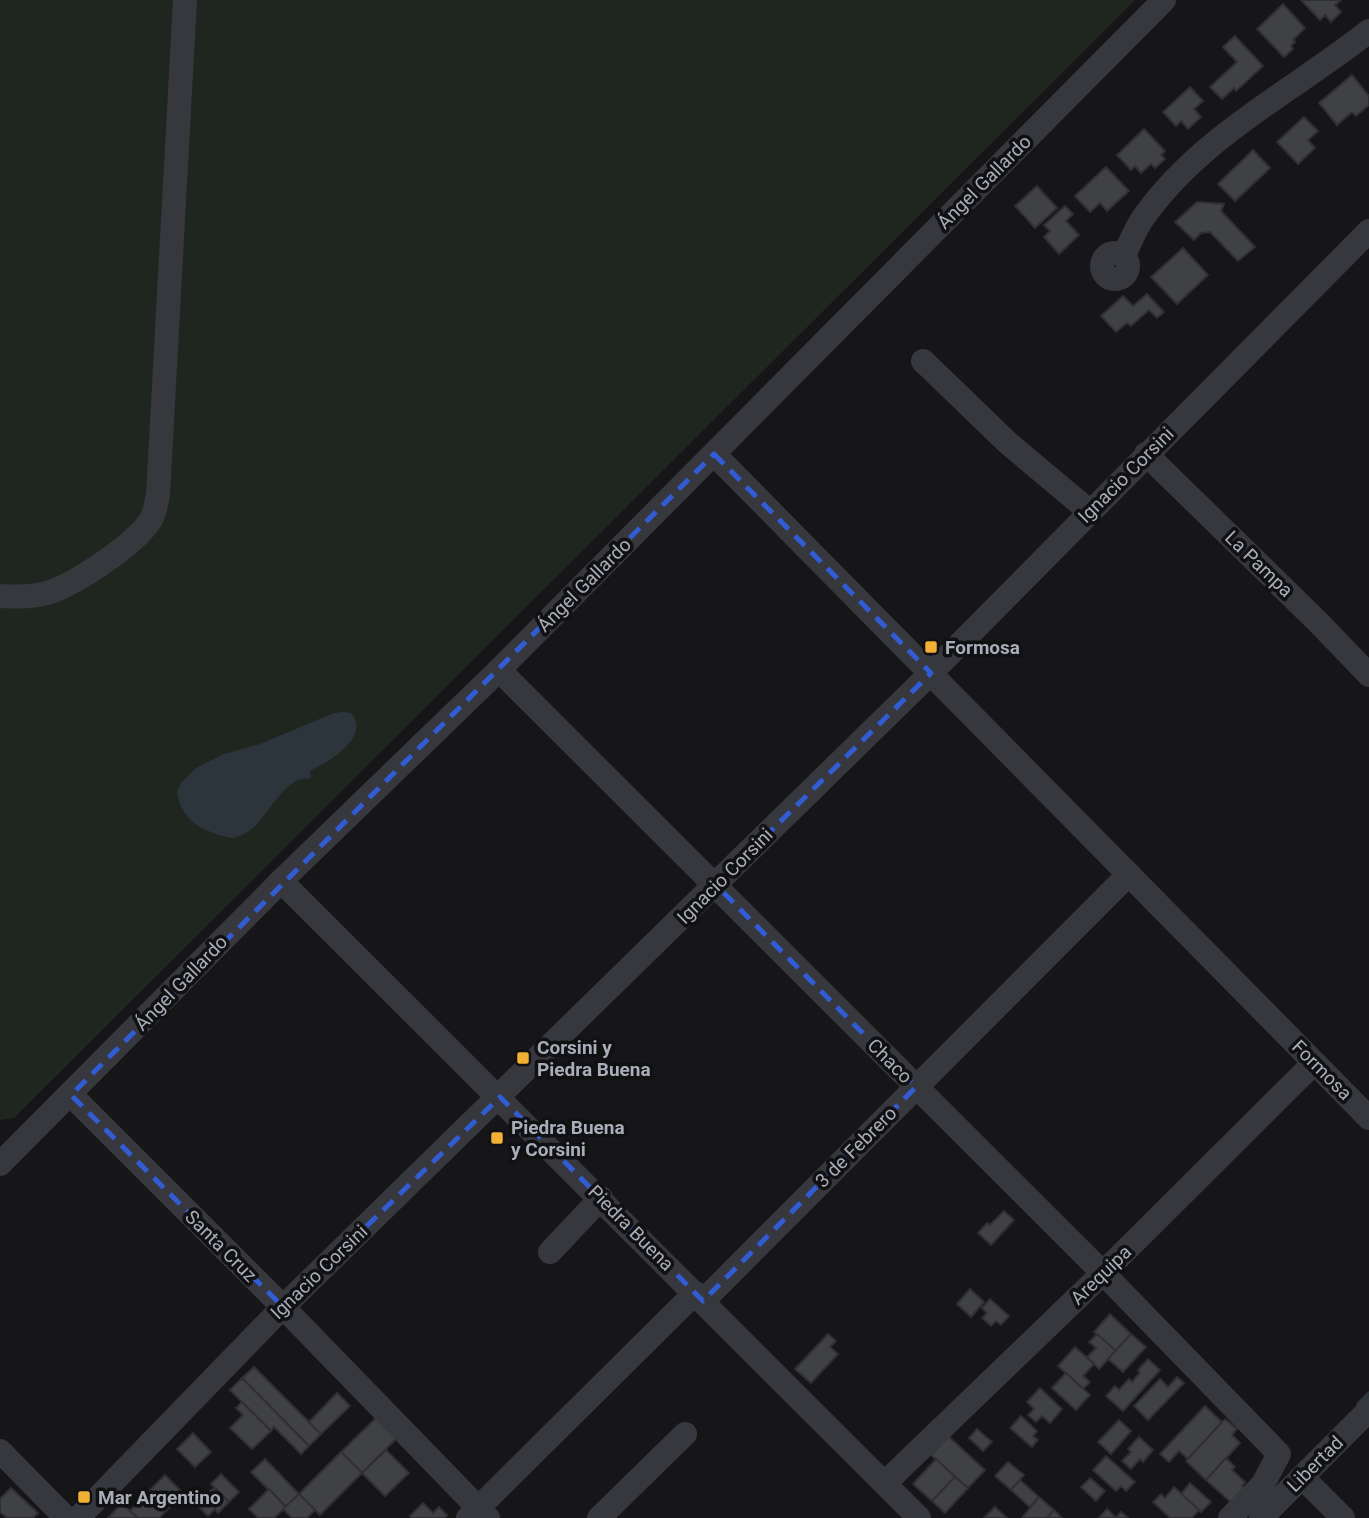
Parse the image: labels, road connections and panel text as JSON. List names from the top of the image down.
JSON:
{
  "streets": {
    "street": [
      "Ángel Gallardo",
      "Ignacio Corsini",
      "La Pampa",
      "Chaco",
      "Formosa",
      "3 de Febrero",
      "Piedra Buena",
      "Santa Cruz",
      "Arequipa",
      "Libertad"
    ]
  },
  "crossings": [
    ["Ángel Gallardo", "Chaco"],
    ["Ángel Gallardo", "Formosa"],
    ["Ángel Gallardo", "Piedra Buena"],
    ["Ángel Gallardo", "Santa Cruz"],
    ["Ignacio Corsini", "La Pampa"],
    ["Ignacio Corsini", "Chaco"],
    ["Ignacio Corsini", "Formosa"],
    ["Ignacio Corsini", "Piedra Buena"],
    ["Ignacio Corsini", "Santa Cruz"],
    ["Chaco", "3 de Febrero"],
    ["Chaco", "Arequipa"],
    ["Formosa", "3 de Febrero"],
    ["Formosa", "Arequipa"],
    ["3 de Febrero", "Piedra Buena"],
    ["3 de Febrero", "Santa Cruz"],
    ["Piedra Buena", "Arequipa"]
  ],
  "places": {
    "transit": [
      "Formosa",
      "Corsini y Piedra Buena",
      "Piedra Buena y Corsini",
      "Mar Argentino"
    ]
  }
}
